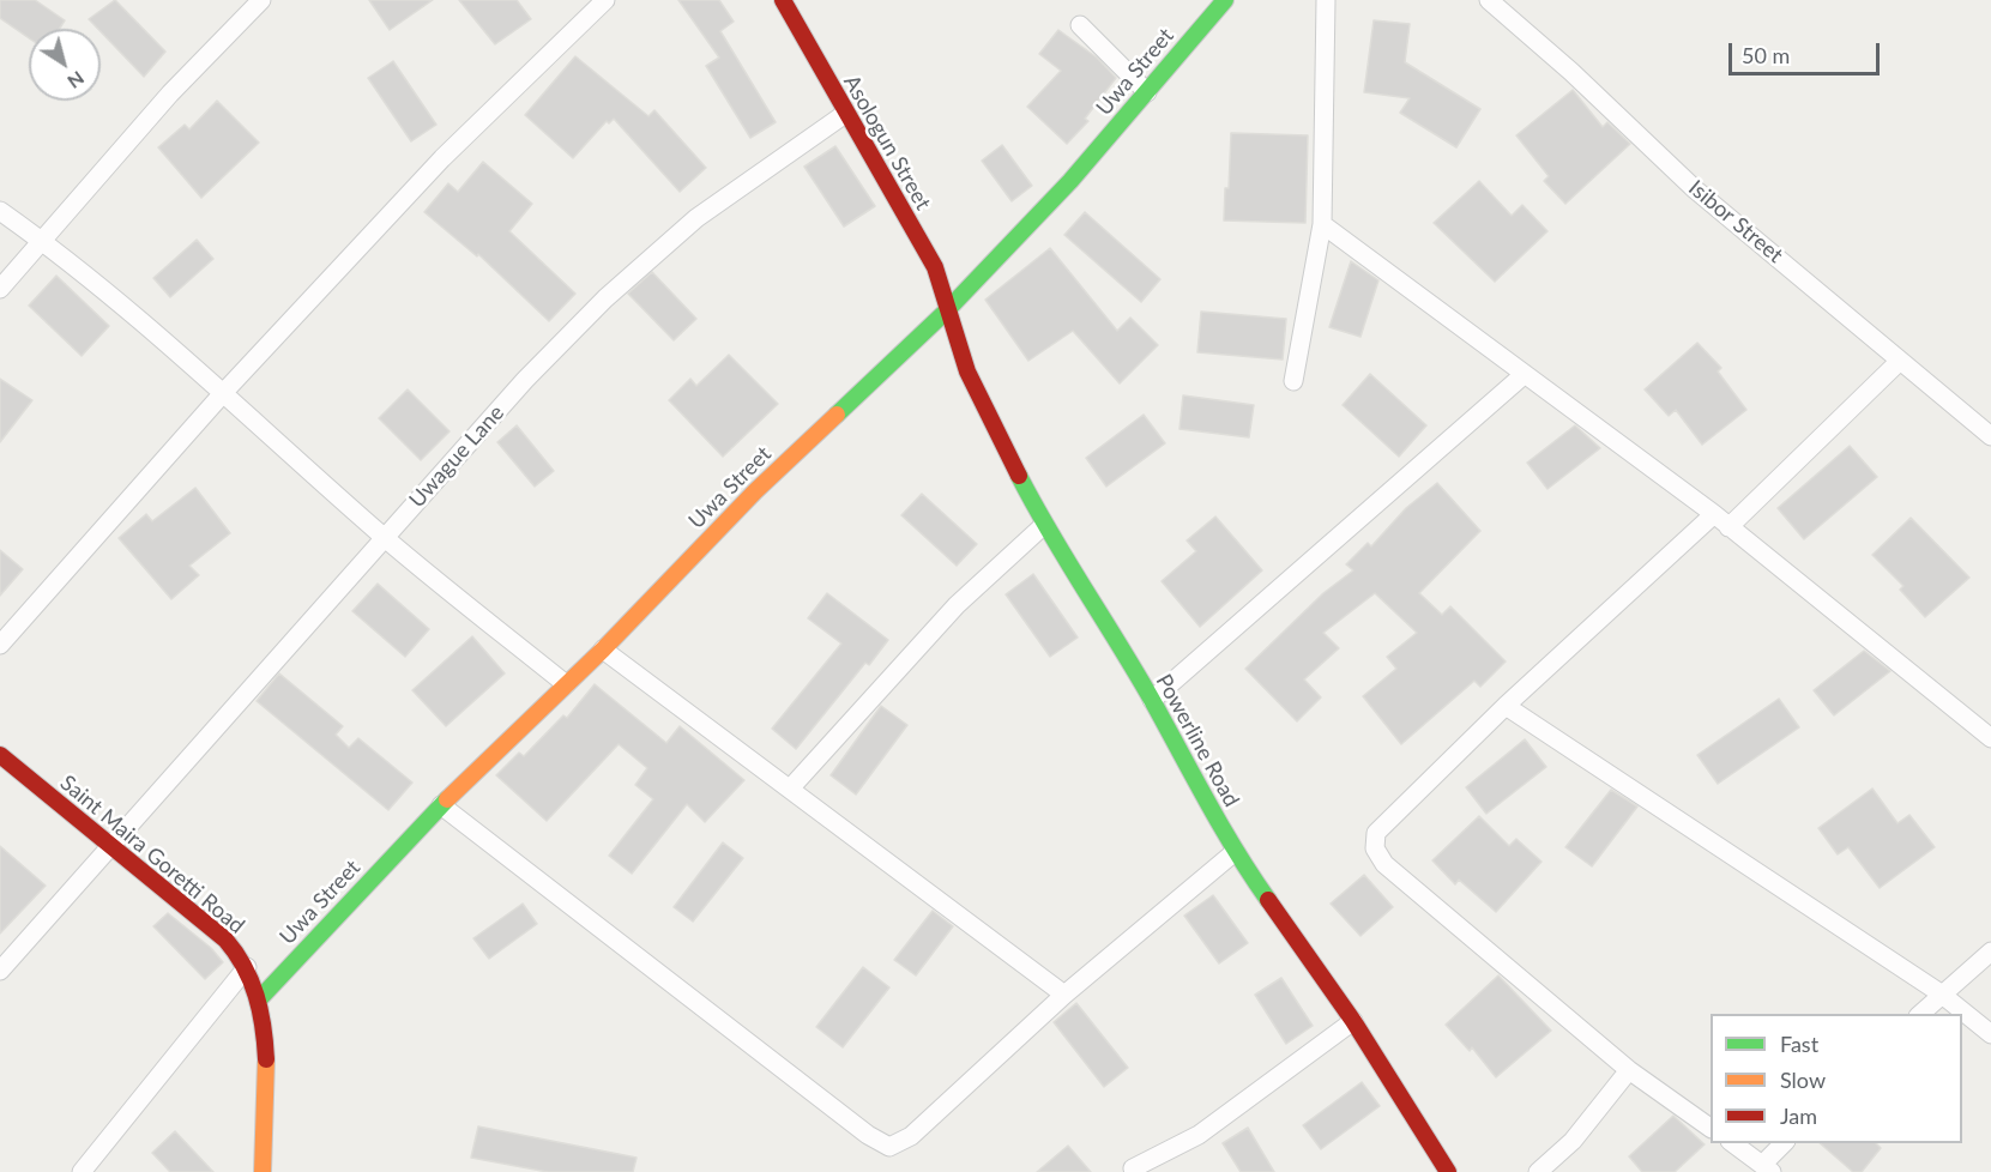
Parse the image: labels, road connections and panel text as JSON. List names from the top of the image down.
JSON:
{
  "streets": {
    "street": [
      "Uwa Street",
      "Asologun Street",
      "Isibor Street",
      "Uwague Lane",
      "Powerline Road",
      "Saint Maira Goretti Road"
    ]
  },
  "crossings": [
    ["Uwa Street", "Asologun Street"],
    ["Uwa Street", "Powerline Road"],
    ["Uwa Street", "Saint Maira Goretti Road"],
    ["Asologun Street", "Uwague Lane"],
    ["Asologun Street", "Powerline Road"],
    ["Uwague Lane", "Saint Maira Goretti Road"]
  ],
  "legend": ["Fast", "Slow", "Jam"],
  "scale_bar": "50 m",
  "north": "bottom right"
}
